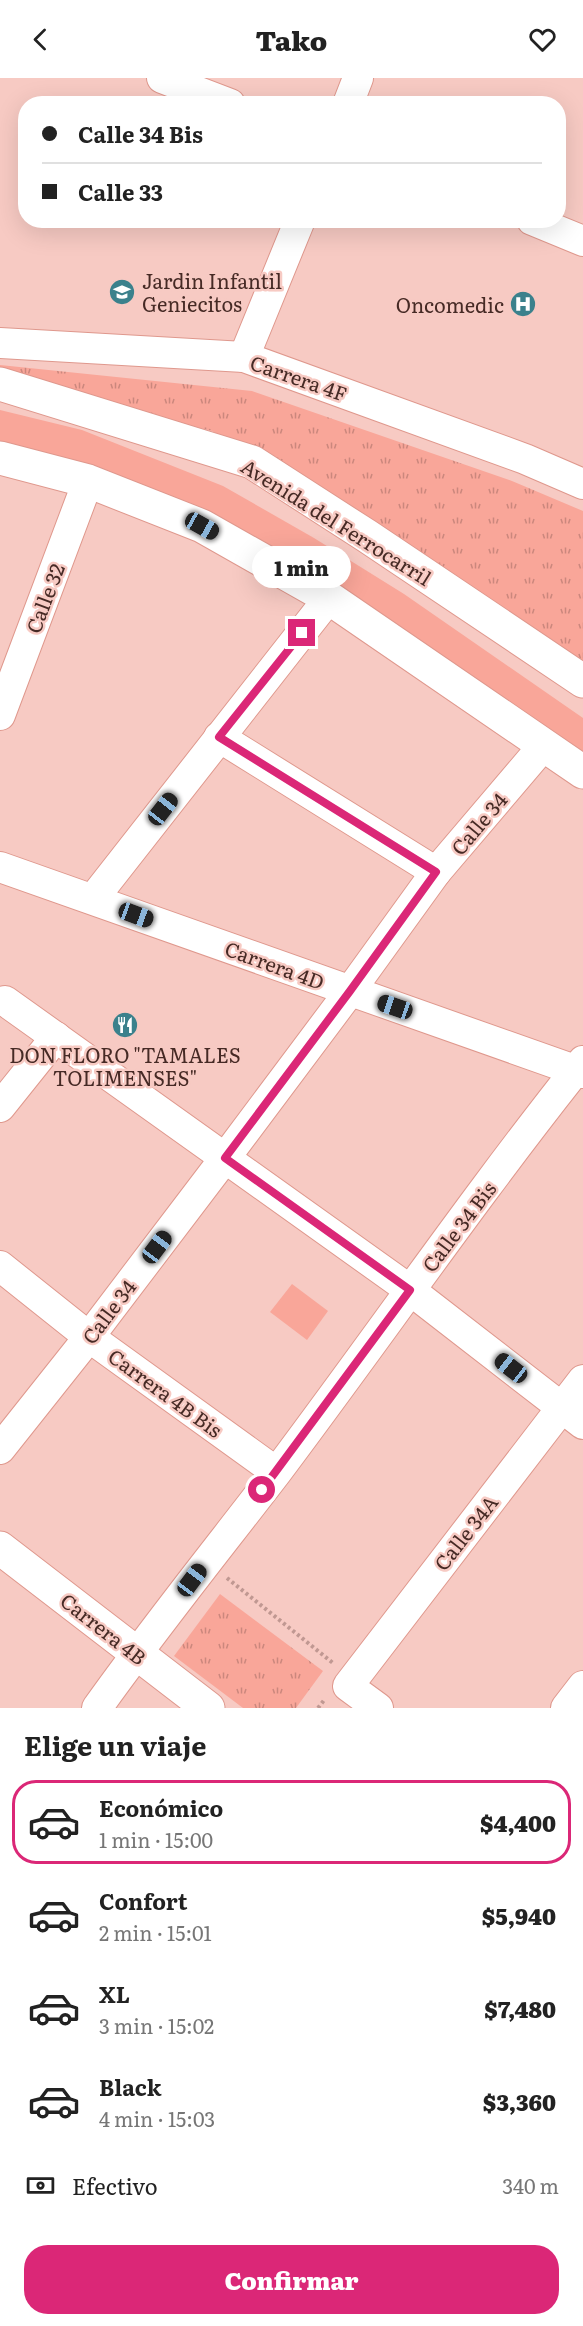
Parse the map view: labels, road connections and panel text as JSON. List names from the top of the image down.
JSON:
{
  "streets": {
    "main road": ["Avenida del Ferrocarril", "Carrera 4B"],
    "street": [
      "Carrera 4F",
      "Calle 32",
      "Calle 34",
      "Carrera 4D",
      "Calle 34 Bis",
      "Carrera 4B Bis",
      "Calle 34A"
    ]
  },
  "crossings": [
    ["Calle 34", "Carrera 4D"],
    ["Calle 34", "Carrera 4B Bis"],
    ["Carrera 4D", "Calle 34 Bis"],
    ["Calle 34 Bis", "Carrera 4B Bis"],
    ["Calle 34 Bis", "Carrera 4B"]
  ],
  "places": {
    "school or university": ["Jardin Infantil Geniecitos"],
    "hospital": ["Oncomedic"],
    "restaurant": ["DON FLORO \"TAMALES TOLIMENSES\""]
  },
  "page": {
    "header": "Tako",
    "banner": ["Calle 34 Bis", "Calle 33"],
    "bubble": "1 min",
    "heading": "Elige un viaje",
    "list": [
      {
        "name": "Económico",
        "note": "1 min · 15:00",
        "value": "$4,400"
      },
      {
        "name": "Confort",
        "note": "2 min · 15:01",
        "value": "$5,940"
      },
      {
        "name": "XL",
        "note": "3 min · 15:02",
        "value": "$7,480"
      },
      {
        "name": "Black",
        "note": "4 min · 15:03",
        "value": "$3,360"
      }
    ],
    "pay": ["Efectivo", "340 m"],
    "buttons": "Confirmar"
  }
}
